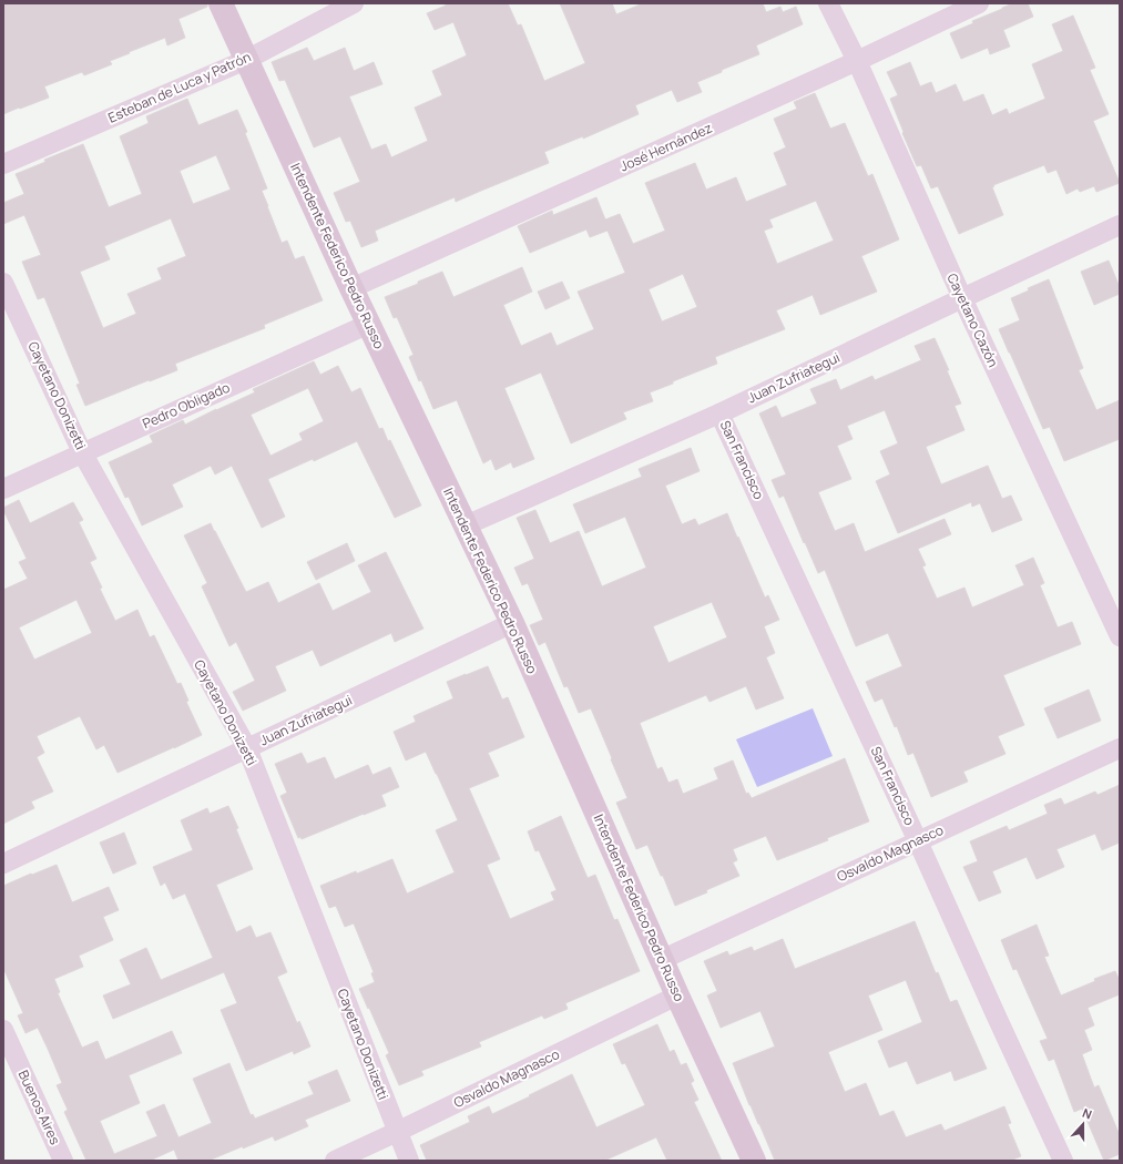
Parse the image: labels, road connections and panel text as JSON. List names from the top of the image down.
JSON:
{
  "streets": {
    "street": [
      "Esteban de Luca y Patrón",
      "José Hernández",
      "Intendente Federico Pedro Russo",
      "Cayetano Cazón",
      "Juan Zufriategui",
      "Cayetano Donizetti",
      "Pedro Obligado",
      "San Francisco",
      "Osvaldo Magnasco",
      "Buenos Aires"
    ]
  },
  "crossings": [
    ["Esteban de Luca y Patrón", "Intendente Federico Pedro Russo"],
    ["José Hernández", "Intendente Federico Pedro Russo"],
    ["José Hernández", "Cayetano Cazón"],
    ["Intendente Federico Pedro Russo", "Juan Zufriategui"],
    ["Intendente Federico Pedro Russo", "Pedro Obligado"],
    ["Intendente Federico Pedro Russo", "Osvaldo Magnasco"],
    ["Cayetano Cazón", "Juan Zufriategui"],
    ["Juan Zufriategui", "Cayetano Donizetti"],
    ["Juan Zufriategui", "San Francisco"],
    ["Cayetano Donizetti", "Pedro Obligado"],
    ["Cayetano Donizetti", "Osvaldo Magnasco"],
    ["San Francisco", "Osvaldo Magnasco"]
  ],
  "north": "top"
}
